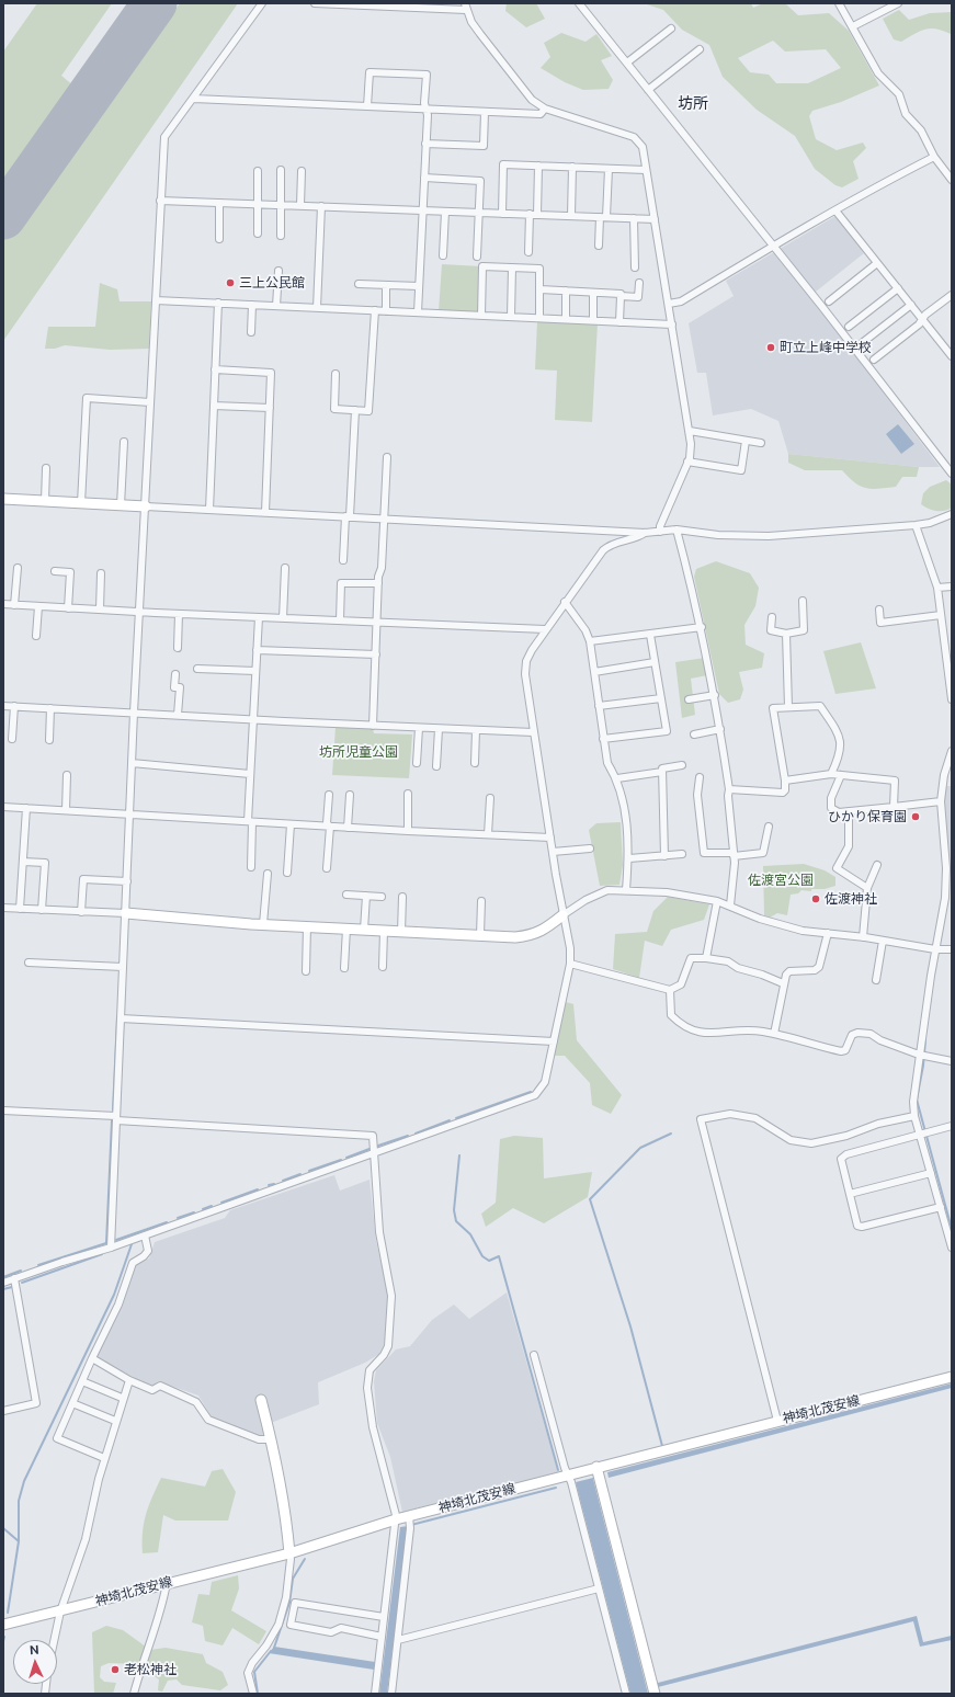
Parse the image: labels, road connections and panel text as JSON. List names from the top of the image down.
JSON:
{
  "streets": {
    "street": ["神埼北茂安線"]
  },
  "districts": ["坊所"],
  "parks": ["坊所児童公園", "佐渡宮公園"],
  "places": [
    "三上公民館",
    "町立上峰中学校",
    "ひかり保育園",
    "佐渡神社",
    "老松神社"
  ],
  "north": "top"
}
